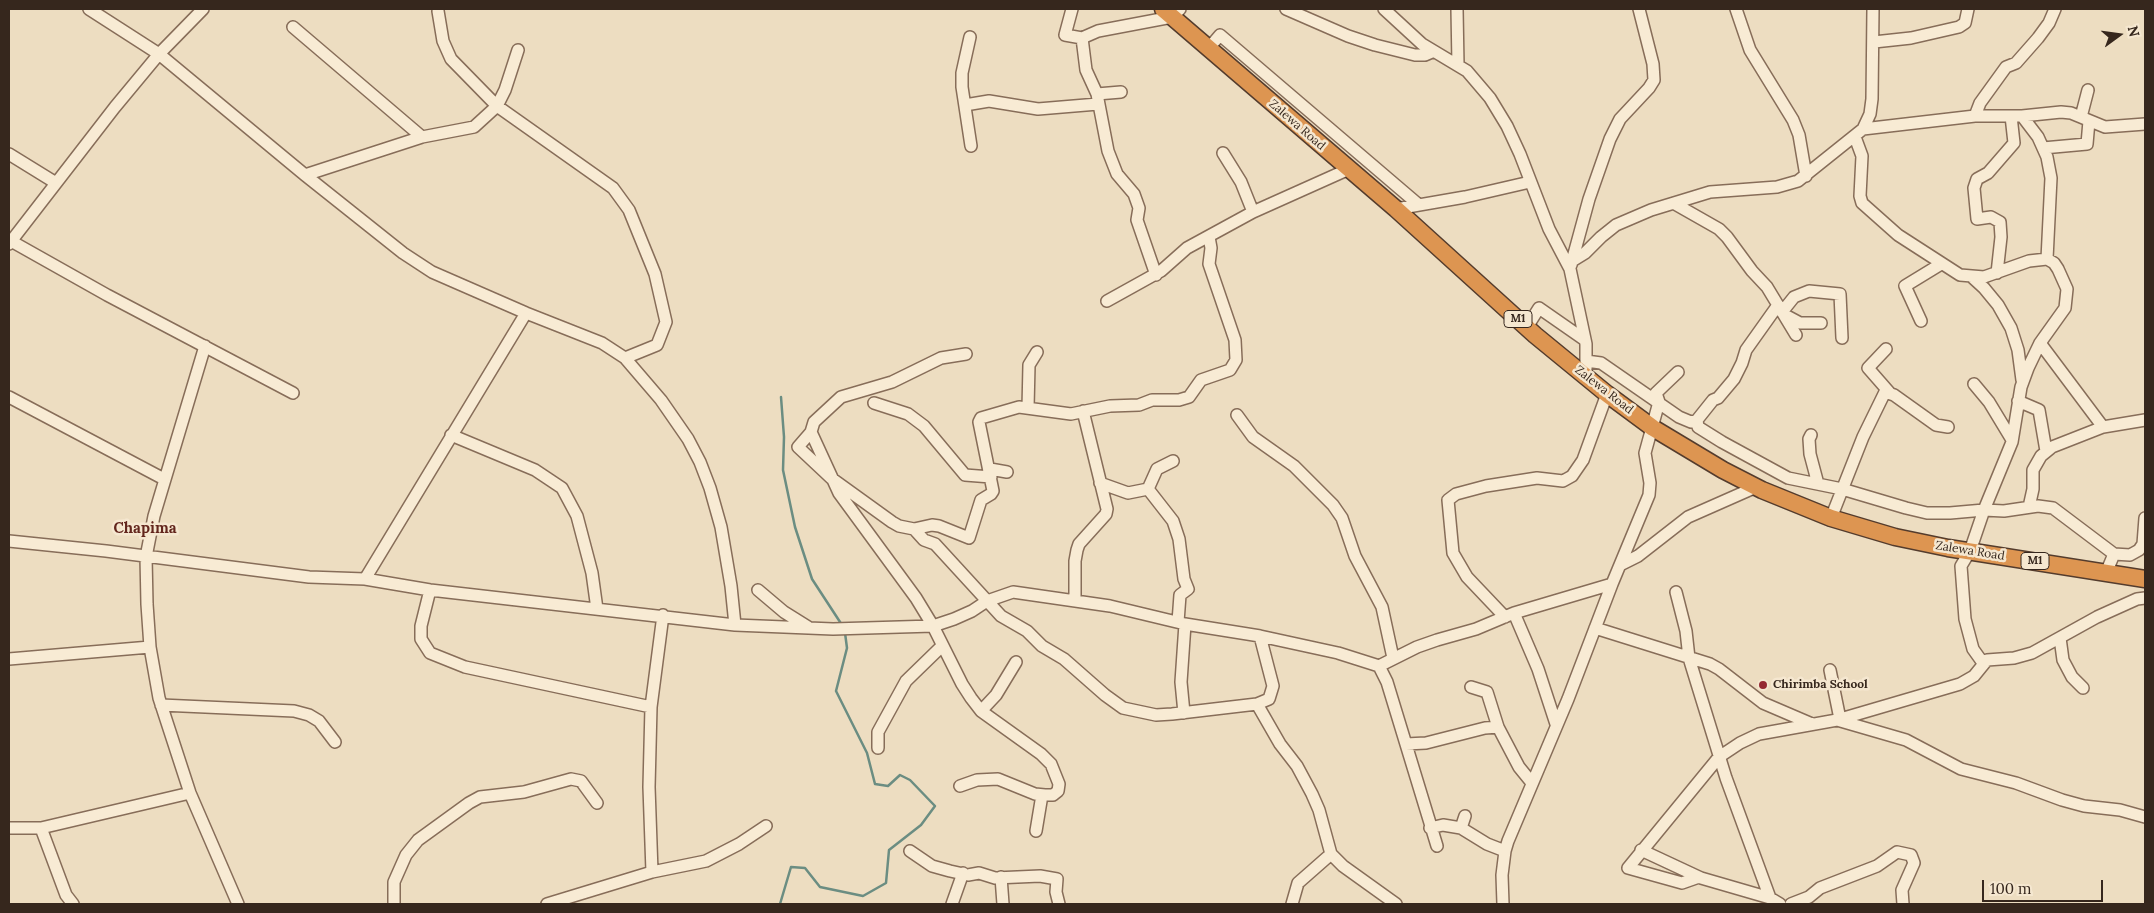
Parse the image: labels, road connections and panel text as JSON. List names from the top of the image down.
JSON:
{
  "streets": {
    "highway": ["Zalewa Road", "M1"]
  },
  "districts": ["Chapima"],
  "places": ["Chirimba School"],
  "scale_bar": "100 m",
  "north": "right"
}
